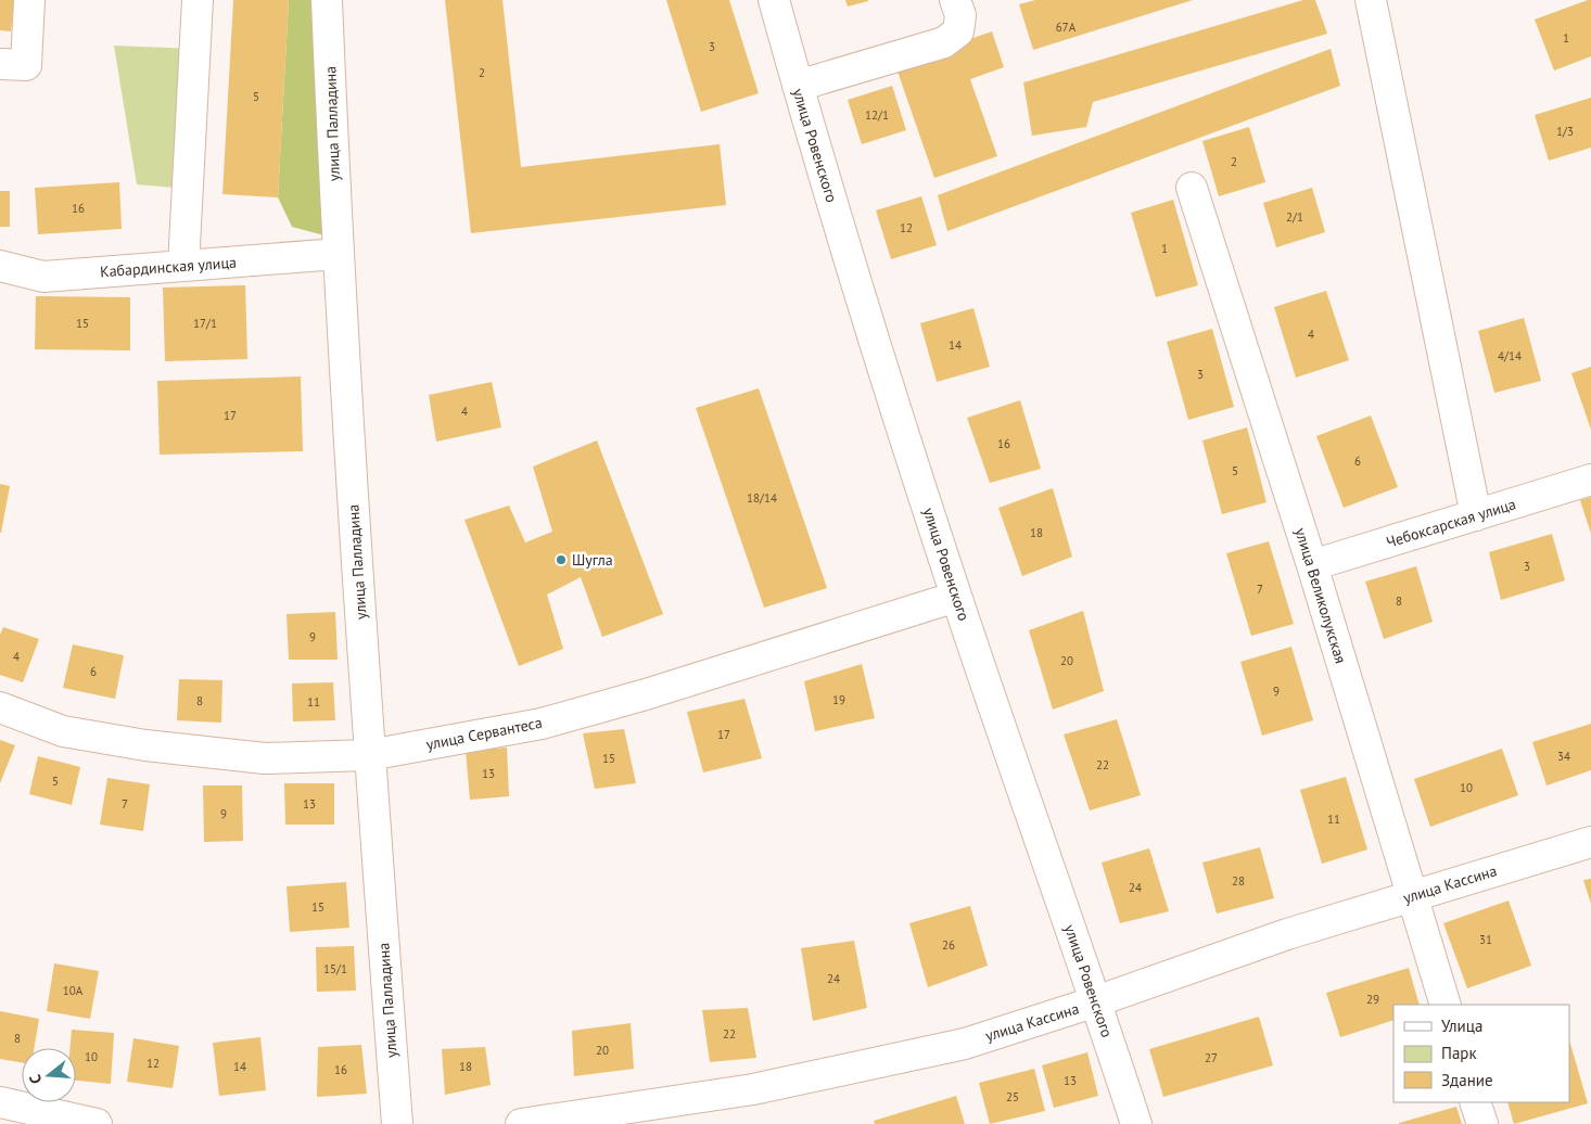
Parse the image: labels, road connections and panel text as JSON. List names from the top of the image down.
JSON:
{
  "streets": {
    "street": [
      "улица Палладина",
      "улица Ровенского",
      "Кабардинская улица",
      "Чебоксарская улица",
      "улица Великолукская",
      "улица Сервантеса",
      "улица Кассина"
    ]
  },
  "crossings": [
    ["улица Палладина", "Кабардинская улица"],
    ["улица Палладина", "улица Сервантеса"],
    ["улица Ровенского", "улица Сервантеса"],
    ["улица Ровенского", "улица Кассина"],
    ["Чебоксарская улица", "улица Великолукская"],
    ["улица Великолукская", "улица Кассина"]
  ],
  "places": ["Шугла"],
  "house_numbers": [
    "67А",
    "1",
    "3",
    "2",
    "5",
    "12/1",
    "1/3",
    "2",
    "16",
    "2/1",
    "12",
    "1",
    "15",
    "17/1",
    "4",
    "14",
    "4/14",
    "3",
    "4",
    "17",
    "16",
    "6",
    "5",
    "18/14",
    "18",
    "3",
    "7",
    "8",
    "9",
    "4",
    "20",
    "6",
    "9",
    "19",
    "8",
    "11",
    "17",
    "34",
    "15",
    "22",
    "13",
    "5",
    "10",
    "7",
    "13",
    "9",
    "11",
    "28",
    "24",
    "15",
    "31",
    "26",
    "15/1",
    "24",
    "10А",
    "29",
    "22",
    "8",
    "20",
    "10",
    "27",
    "12",
    "14",
    "18",
    "16",
    "13",
    "25"
  ],
  "legend": ["Улица", "Парк", "Здание"],
  "north": "left"
}
